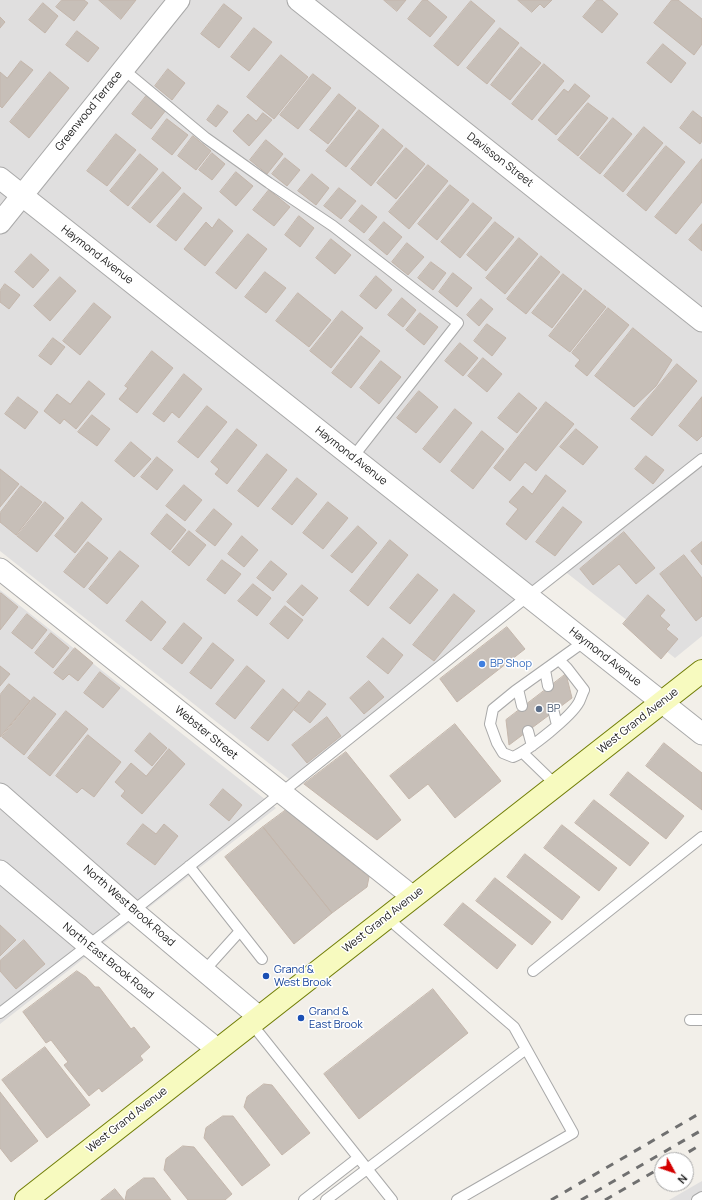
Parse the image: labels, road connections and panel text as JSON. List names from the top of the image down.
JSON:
{
  "streets": {
    "main road": ["West Grand Avenue"],
    "street": [
      "Greenwood Terrace",
      "Davisson Street",
      "Haymond Avenue",
      "Webster Street",
      "North West Brook Road",
      "North East Brook Road"
    ]
  },
  "crossings": [
    ["Greenwood Terrace", "Haymond Avenue"],
    ["Haymond Avenue", "West Grand Avenue"],
    ["West Grand Avenue", "Webster Street"],
    ["West Grand Avenue", "North West Brook Road"],
    ["West Grand Avenue", "North East Brook Road"]
  ],
  "places": [
    "BP Shop",
    "BP",
    "Grand & West Brook",
    "Grand & East Brook"
  ],
  "north": "bottom right"
}
